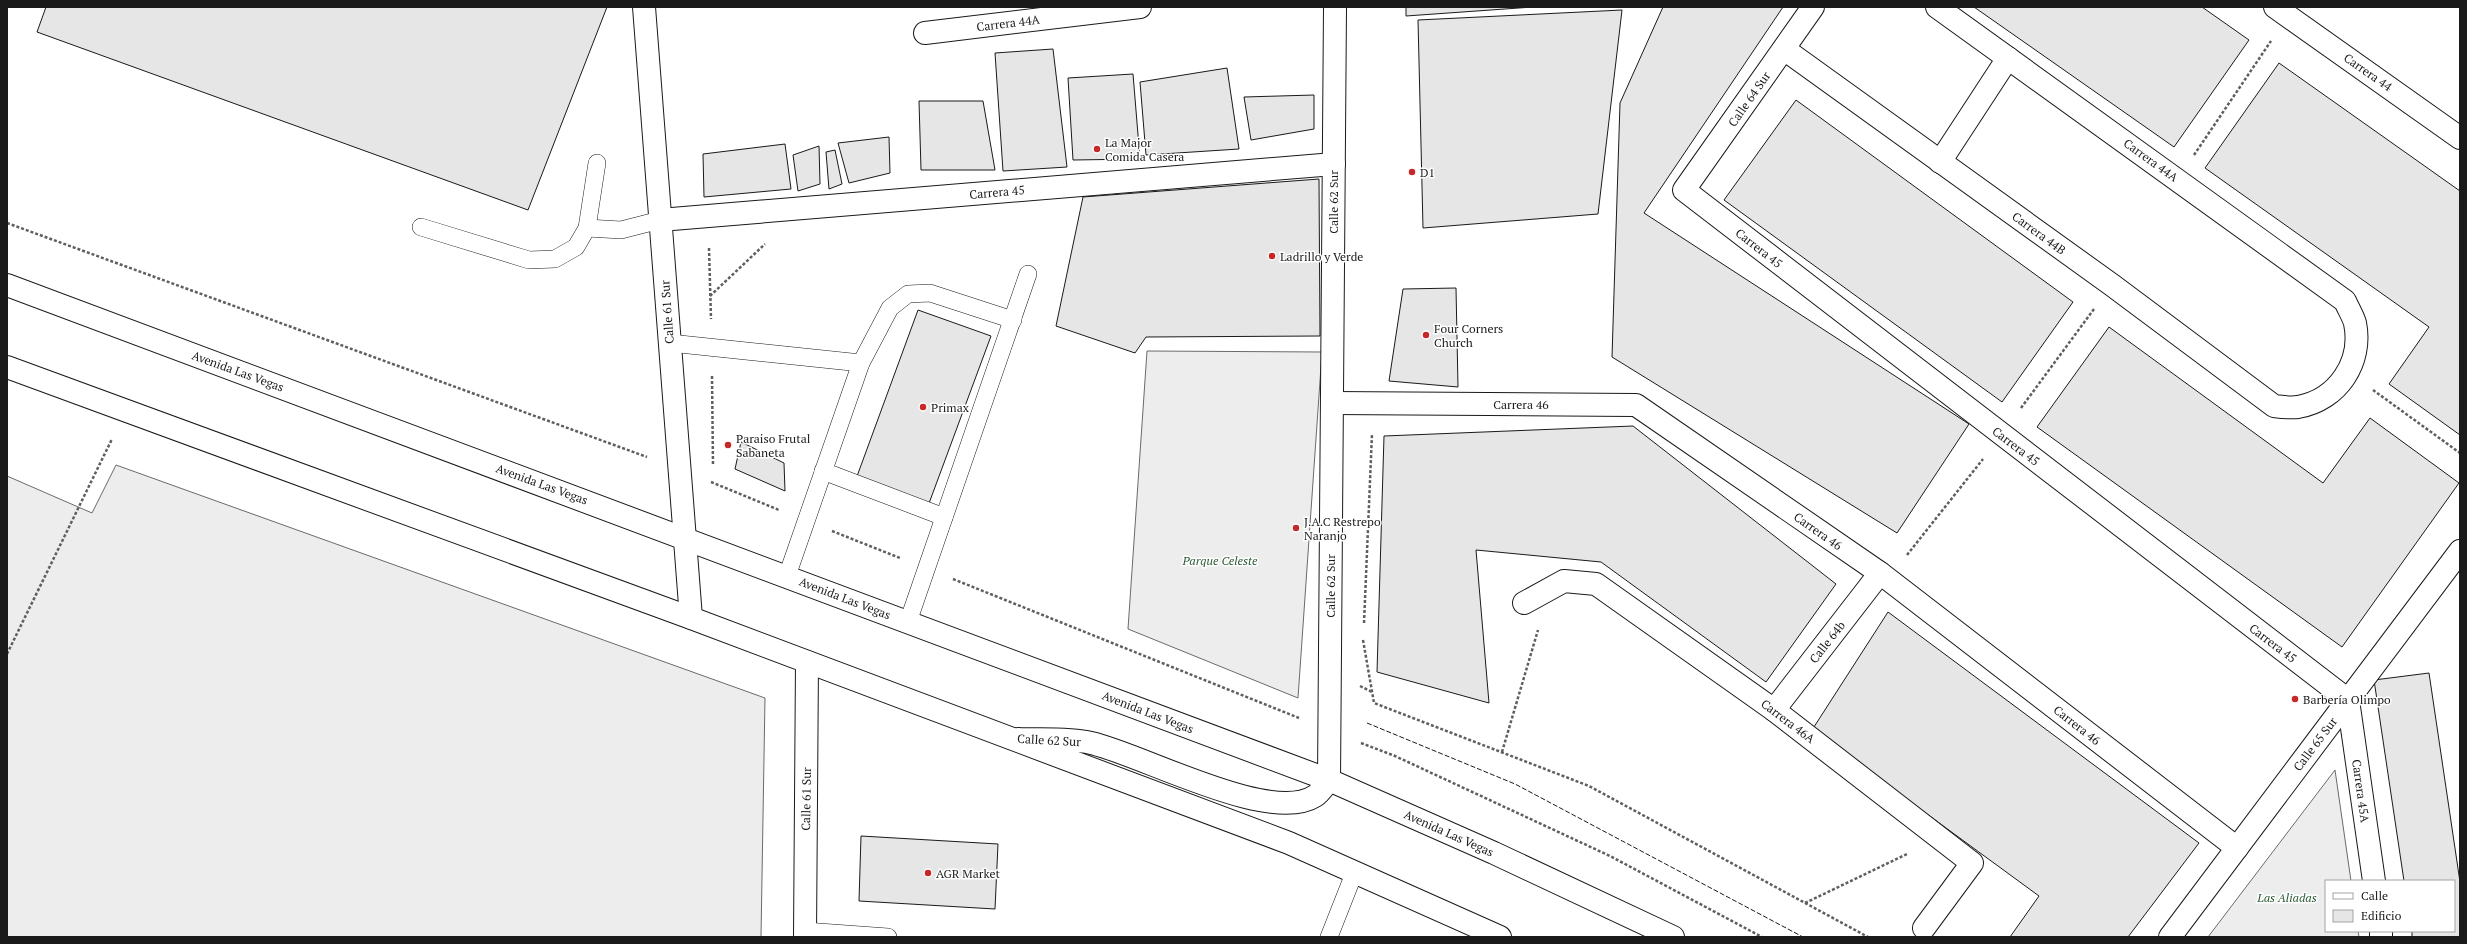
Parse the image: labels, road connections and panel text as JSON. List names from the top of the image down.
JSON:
{
  "streets": {
    "street": [
      "Carrera 44A",
      "Carrera 44",
      "Calle 64 Sur",
      "Carrera 45",
      "Calle 62 Sur",
      "Carrera 44B",
      "Calle 61 Sur",
      "Avenida Las Vegas",
      "Carrera 46",
      "Calle 64b",
      "Carrera 46A",
      "Calle 65 Sur",
      "Carrera 45A"
    ]
  },
  "crossings": [
    ["Carrera 44A", "Carrera 44B"],
    ["Calle 64 Sur", "Carrera 45"],
    ["Calle 64 Sur", "Carrera 44B"],
    ["Carrera 45", "Calle 62 Sur"],
    ["Carrera 45", "Calle 61 Sur"],
    ["Carrera 45", "Calle 65 Sur"],
    ["Carrera 45", "Carrera 45A"],
    ["Calle 62 Sur", "Avenida Las Vegas"],
    ["Calle 62 Sur", "Carrera 46"],
    ["Calle 61 Sur", "Avenida Las Vegas"],
    ["Carrera 46", "Calle 64b"],
    ["Carrera 46", "Calle 65 Sur"],
    ["Calle 64b", "Carrera 46A"],
    ["Calle 65 Sur", "Carrera 45A"]
  ],
  "parks": ["Parque Celeste", "Las Aliadas"],
  "places": [
    "La Major Comida Casera",
    "D1",
    "Ladrillo y Verde",
    "Four Corners Church",
    "Primax",
    "Paraiso Frutal Sabaneta",
    "J.A.C Restrepo Naranjo",
    "Barbería Olimpo",
    "AGR Market"
  ],
  "legend": ["Calle", "Edificio"]
}
